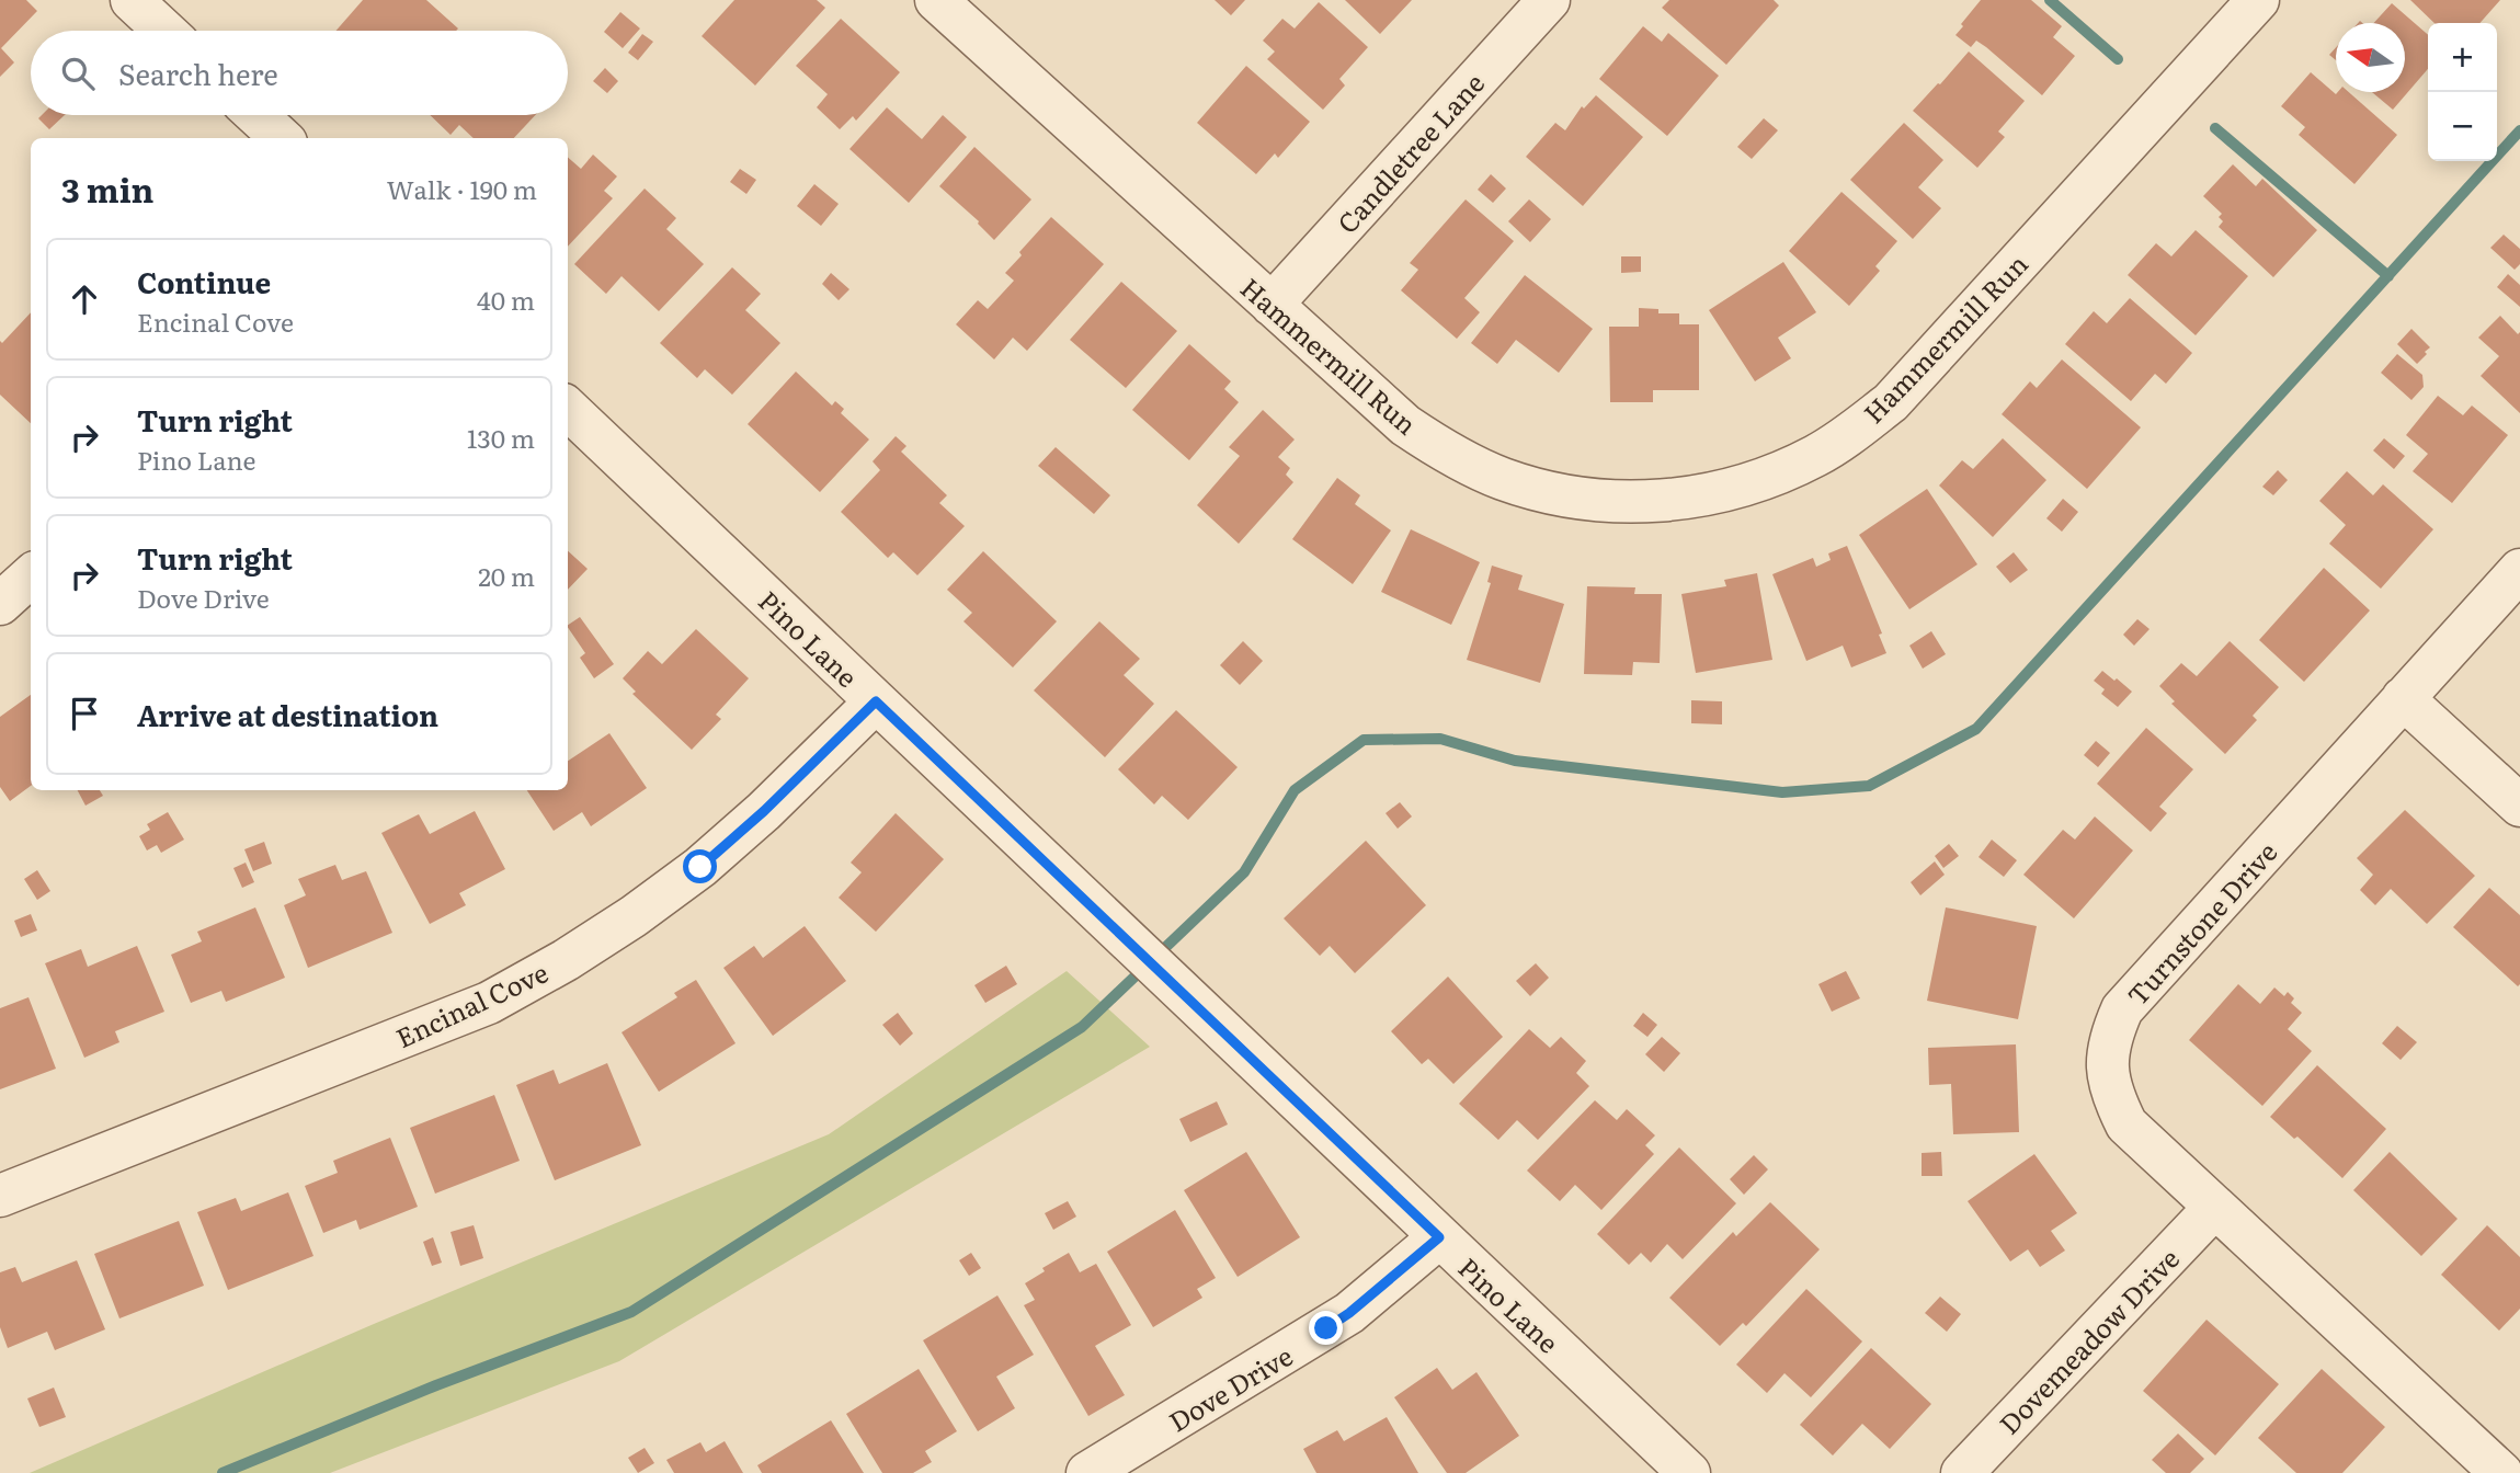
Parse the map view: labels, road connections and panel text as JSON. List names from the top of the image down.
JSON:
{
  "streets": {
    "street": [
      "Candletree Lane",
      "Hammermill Run",
      "Pino Lane",
      "Turnstone Drive",
      "Encinal Cove",
      "Dovemeadow Drive",
      "Dove Drive"
    ]
  },
  "crossings": [
    ["Candletree Lane", "Hammermill Run"],
    ["Pino Lane", "Encinal Cove"],
    ["Pino Lane", "Dove Drive"],
    ["Turnstone Drive", "Dovemeadow Drive"]
  ],
  "north": "left",
  "page": {
    "map_buttons": ["+", "−"],
    "search": "Search here",
    "heading": ["3 min", "Walk · 190 m"],
    "list": [
      ["Continue", "Encinal Cove", "40 m"],
      ["Turn right", "Pino Lane", "130 m"],
      ["Turn right", "Dove Drive", "20 m"],
      "Arrive at destination"
    ]
  }
}
